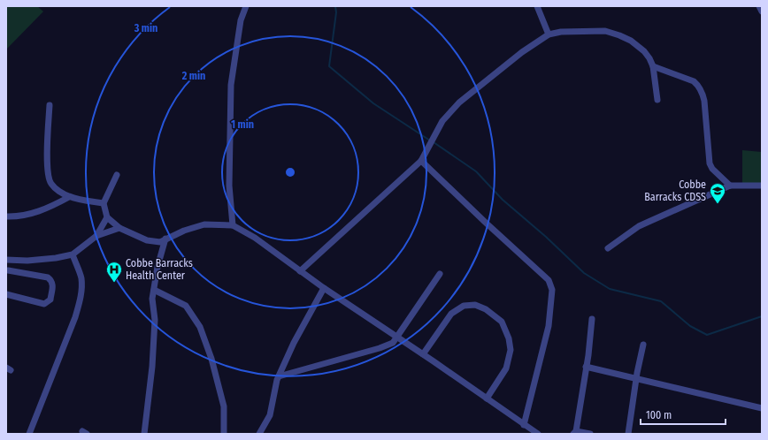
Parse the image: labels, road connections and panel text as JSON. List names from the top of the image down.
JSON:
{
  "places": {
    "school or university": ["Cobbe Barracks CDSS"],
    "hospital": ["Cobbe Barracks Health Center"]
  },
  "scale_bar": "100 m",
  "rings": ["3 min", "2 min", "1 min"]
}
